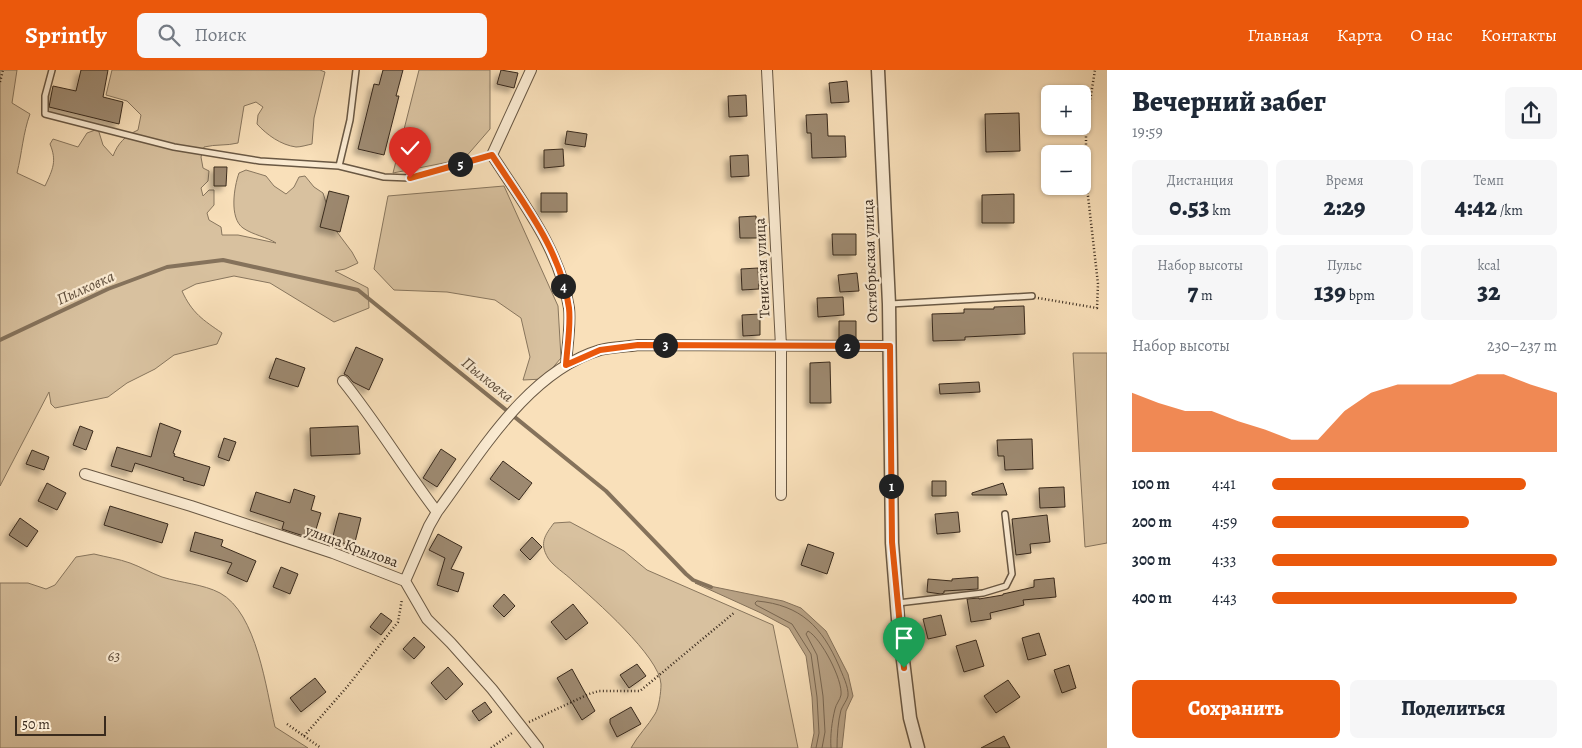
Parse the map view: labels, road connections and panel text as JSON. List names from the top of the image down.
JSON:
{
  "streets": {
    "street": ["Октябрьская улица", "Тенистая улица", "улица Крылова"]
  },
  "water": ["Пылковка"],
  "parks": ["63"],
  "scale_bar": "50 m",
  "page": {
    "header": "Sprintly",
    "search": "Поиск",
    "nav": [
      "Главная",
      "Карта",
      "О нас",
      "Контакты"
    ],
    "heading": ["Вечерний забег", "19:59"],
    "map_buttons": ["+", "−"],
    "pins": [
      "5",
      "4",
      "3",
      "2",
      "1"
    ],
    "stats": [
      ["Дистанция", "0.53 km"],
      ["Время", "2:29"],
      ["Темп", "4:42 /km"],
      ["Набор высоты", "7 m"],
      ["Пульс", "139 bpm"],
      ["kcal", "32"]
    ],
    "chart": ["Набор высоты", "230–237 m"],
    "list": [
      {
        "name": "100 m",
        "note": "4:41"
      },
      {
        "name": "200 m",
        "note": "4:59"
      },
      {
        "name": "300 m",
        "note": "4:33"
      },
      {
        "name": "400 m",
        "note": "4:43"
      }
    ],
    "buttons": ["Сохранить", "Поделиться"],
    "scale": "50 m"
  }
}
